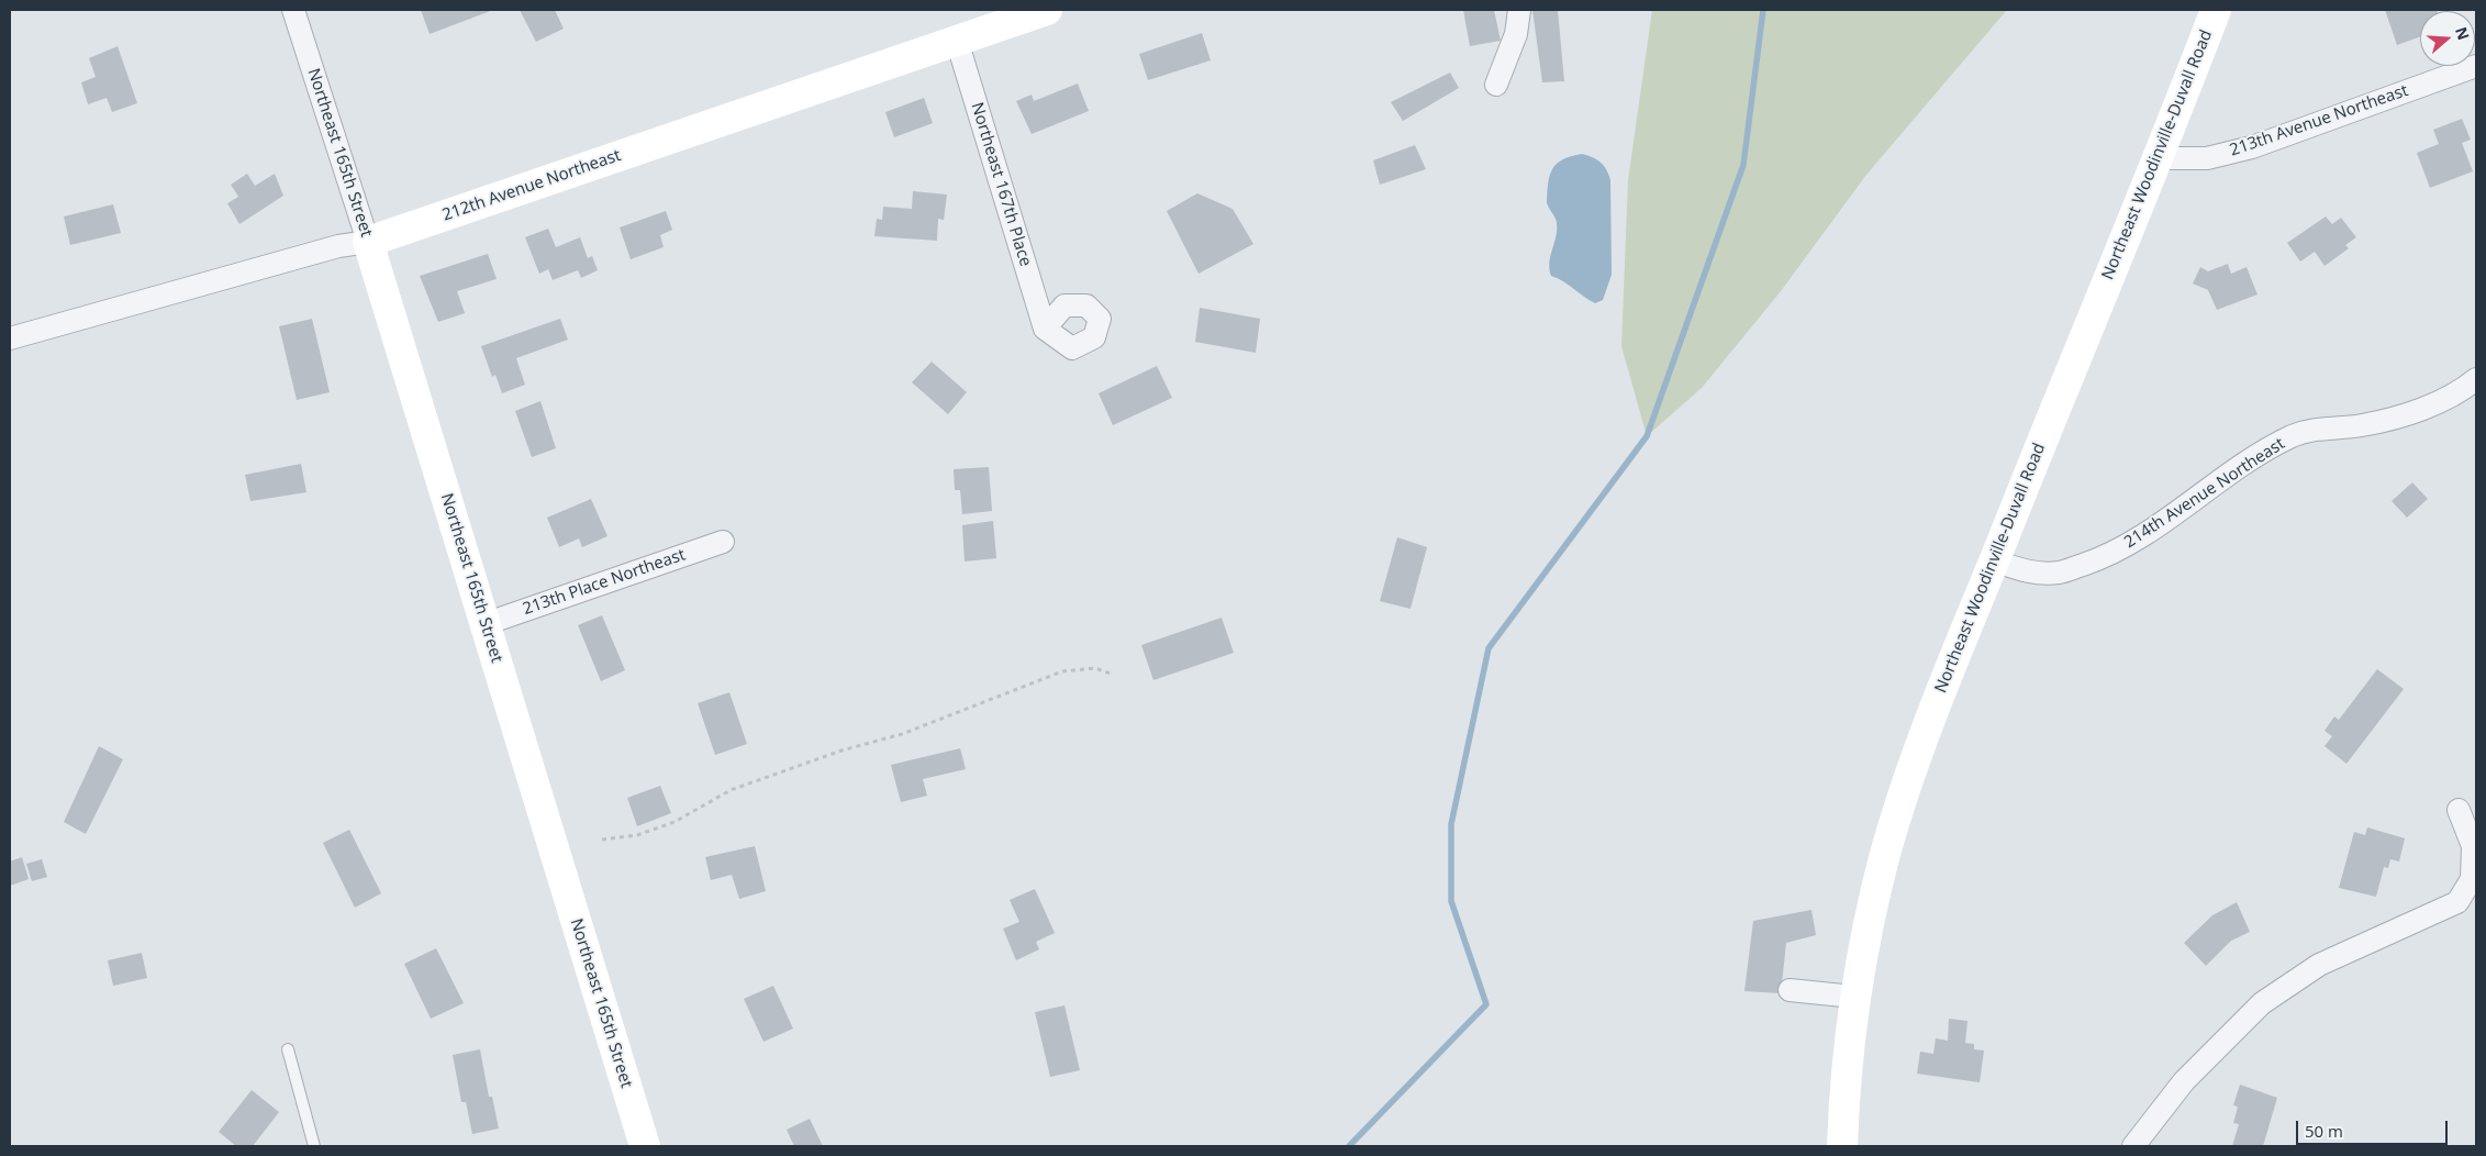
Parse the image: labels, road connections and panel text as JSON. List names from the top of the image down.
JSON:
{
  "streets": {
    "street": [
      "213th Avenue Northeast",
      "Northeast 165th Street",
      "Northeast Woodinville-Duvall Road",
      "Northeast 167th Place",
      "212th Avenue Northeast",
      "214th Avenue Northeast",
      "213th Place Northeast"
    ]
  },
  "crossings": [
    ["213th Avenue Northeast", "Northeast Woodinville-Duvall Road"],
    ["Northeast 165th Street", "212th Avenue Northeast"],
    ["Northeast 165th Street", "213th Place Northeast"],
    ["Northeast Woodinville-Duvall Road", "214th Avenue Northeast"],
    ["Northeast 167th Place", "212th Avenue Northeast"]
  ],
  "scale_bar": "50 m",
  "north": "right"
}
